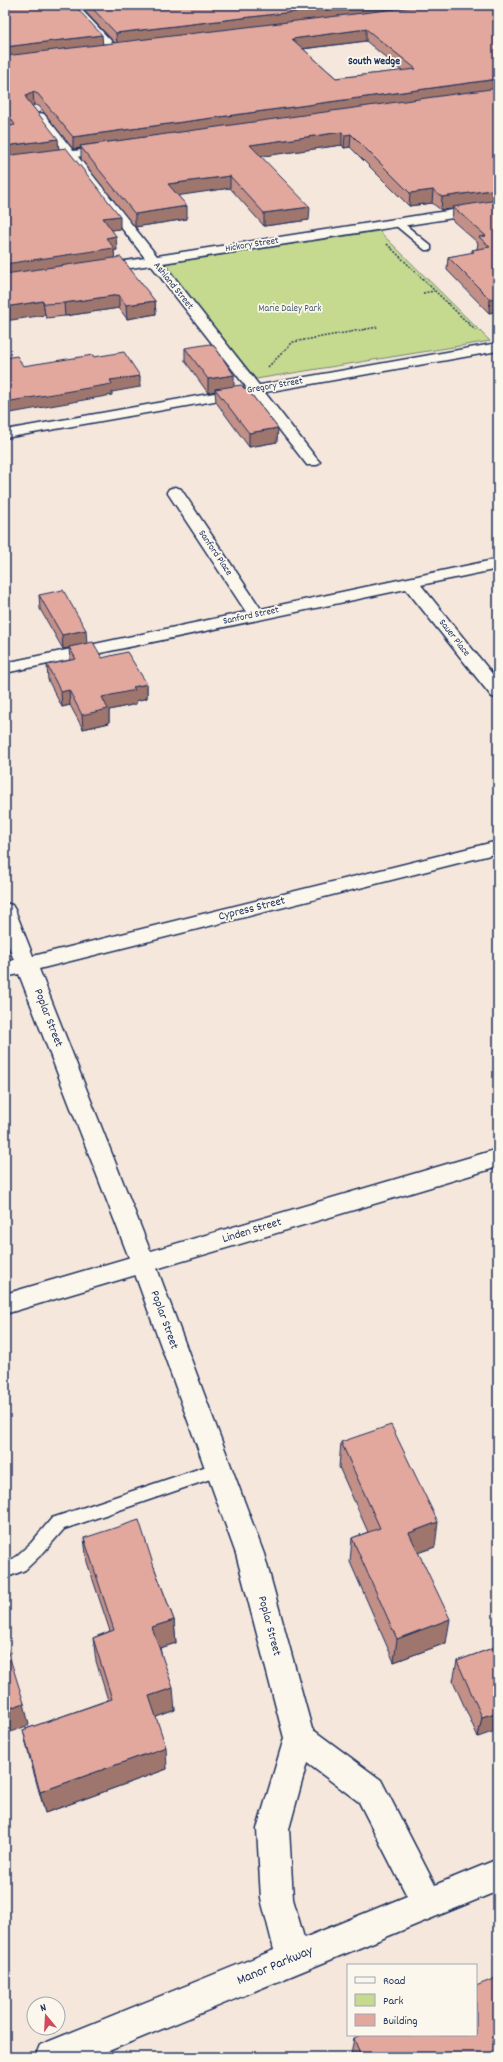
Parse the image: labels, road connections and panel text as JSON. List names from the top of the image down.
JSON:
{
  "streets": {
    "street": [
      "Hickory Street",
      "Ashland Street",
      "Gregory Street",
      "Sanford Place",
      "Sanford Street",
      "Sauer Place",
      "Cypress Street",
      "Poplar Street",
      "Linden Street",
      "Manor Parkway"
    ]
  },
  "crossings": [
    ["Hickory Street", "Ashland Street"],
    ["Ashland Street", "Gregory Street"],
    ["Sanford Place", "Sanford Street"],
    ["Sanford Street", "Sauer Place"],
    ["Cypress Street", "Poplar Street"],
    ["Poplar Street", "Linden Street"]
  ],
  "districts": ["South Wedge"],
  "parks": ["Marie Daley Park"],
  "legend": ["Road", "Park", "Building"],
  "north": "top"
}
